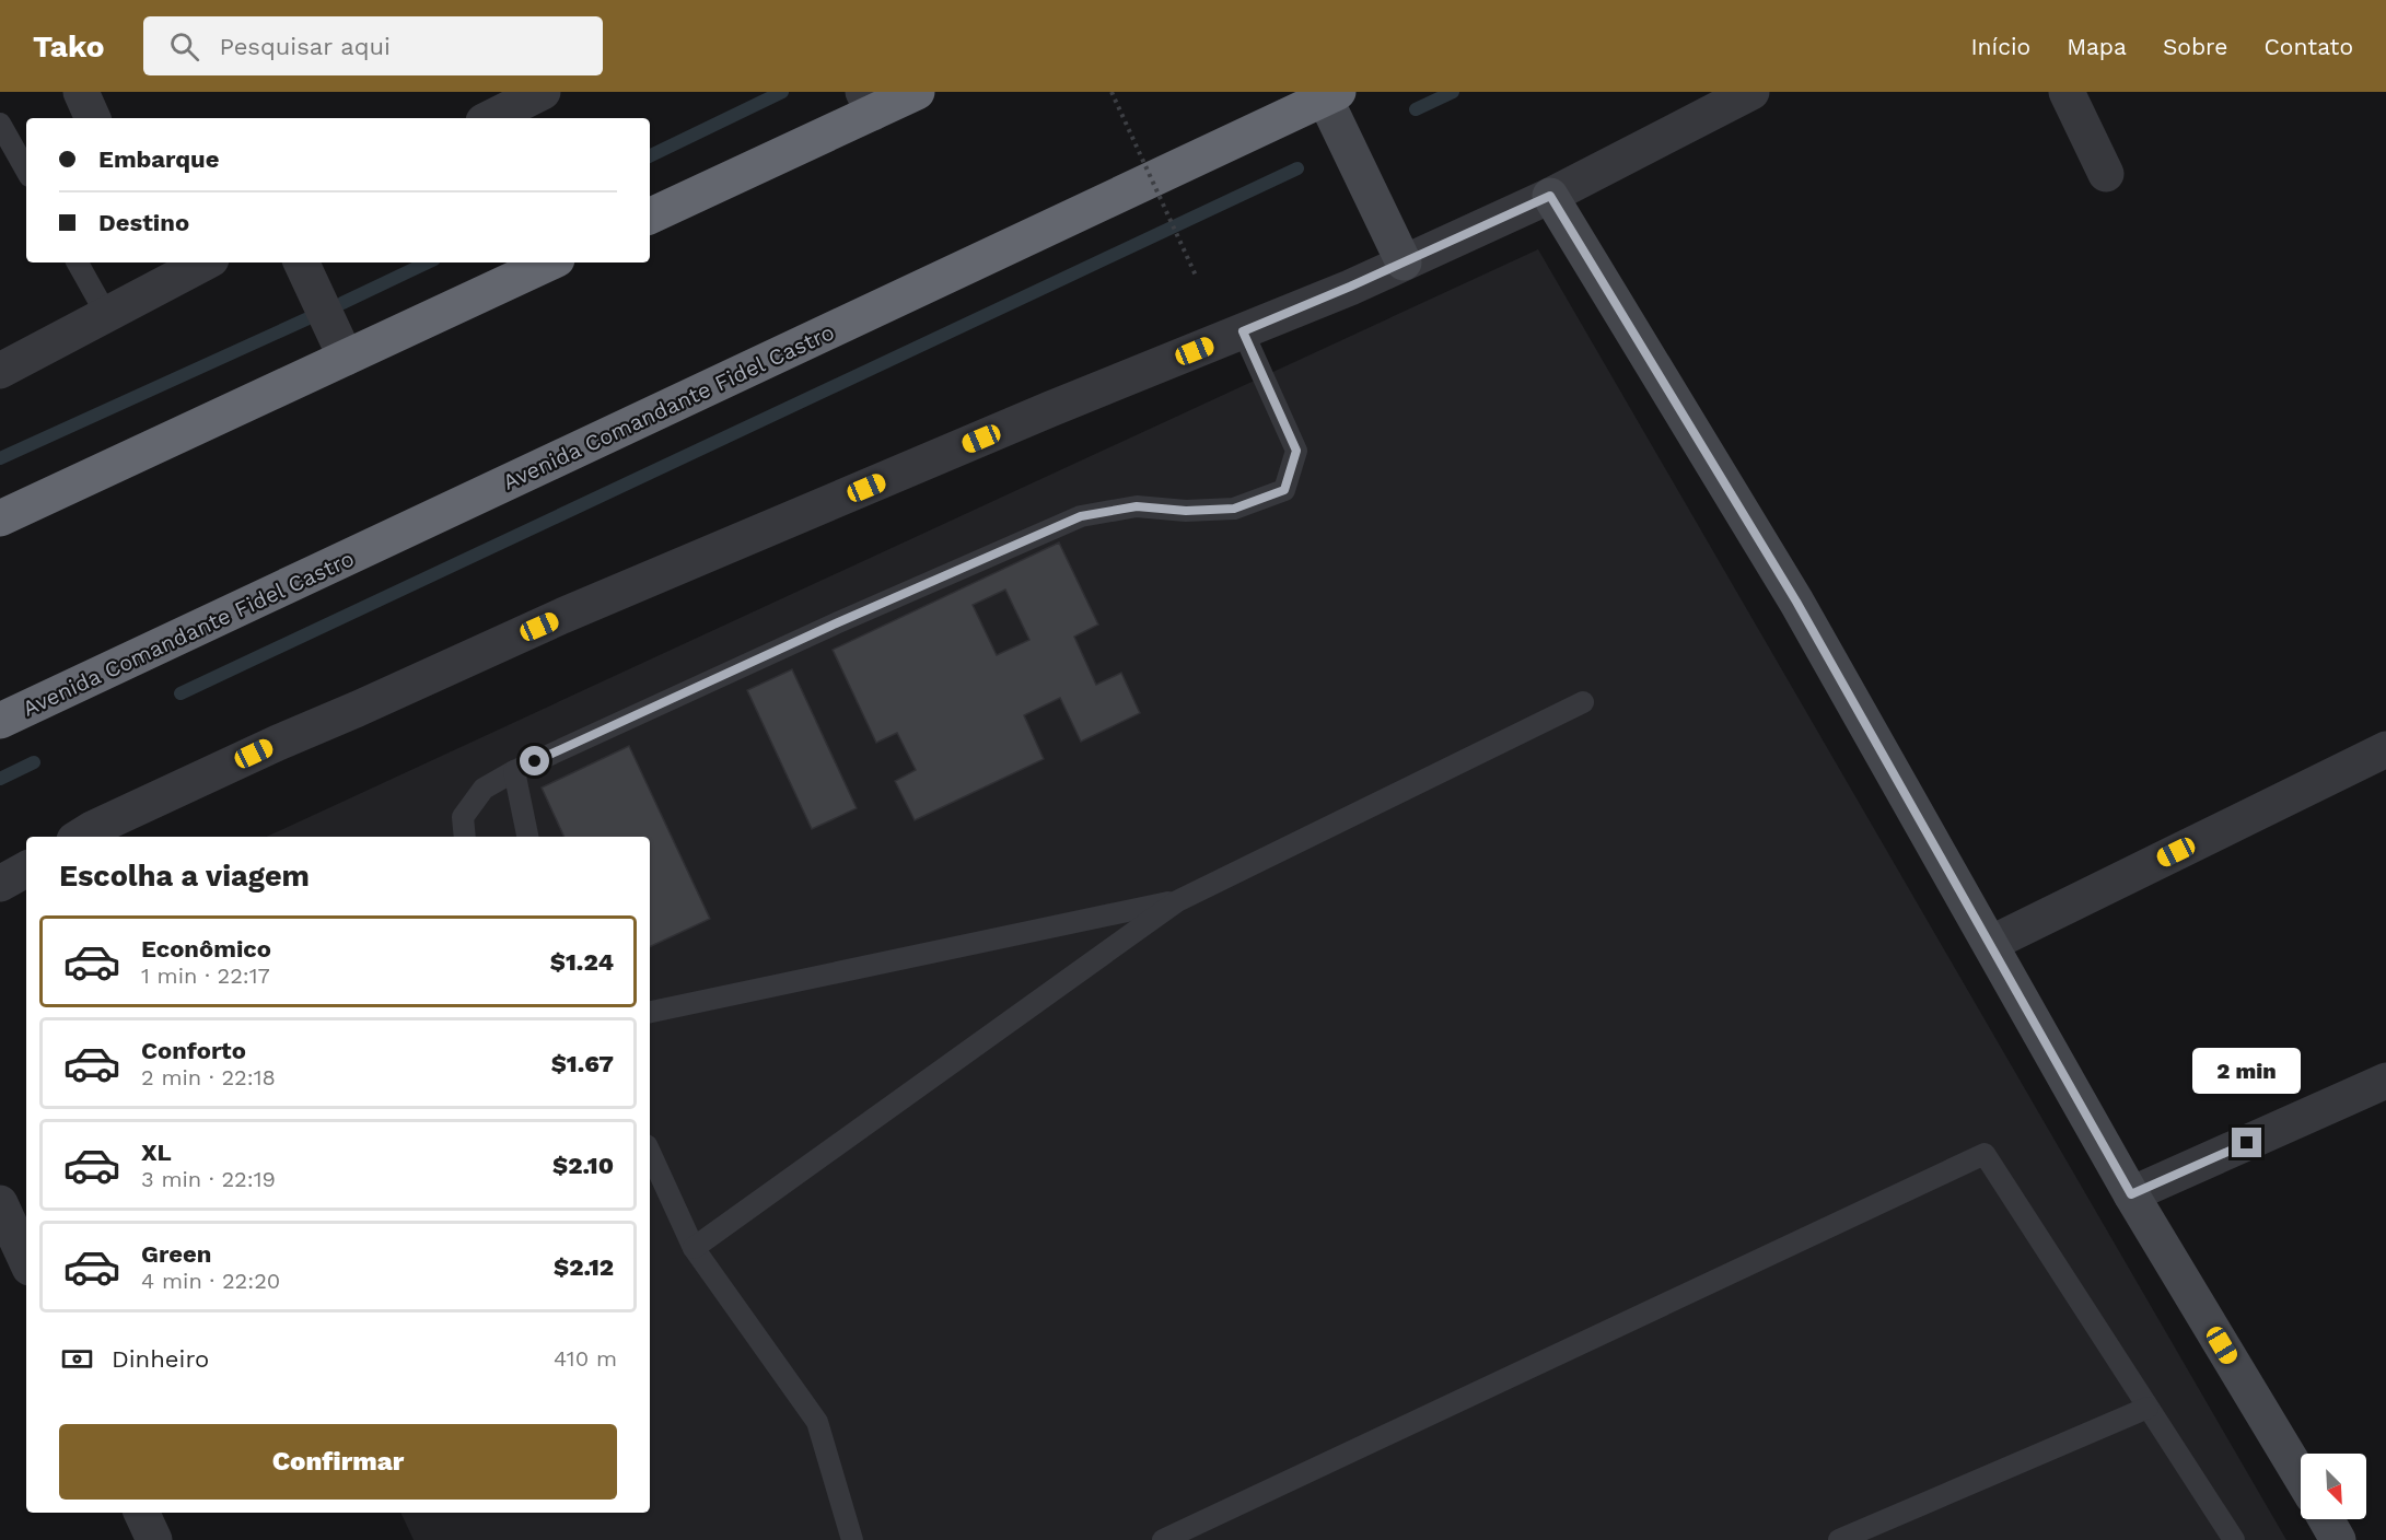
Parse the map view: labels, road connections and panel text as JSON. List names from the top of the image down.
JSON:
{
  "streets": {
    "highway": ["Avenida Comandante Fidel Castro"]
  },
  "north": "bottom right",
  "page": {
    "header": "Tako",
    "search": "Pesquisar aqui",
    "nav": [
      "Início",
      "Mapa",
      "Sobre",
      "Contato"
    ],
    "banner": ["Embarque", "Destino"],
    "heading": "Escolha a viagem",
    "list": [
      {
        "name": "Econômico",
        "note": "1 min · 22:17",
        "value": "$1.24"
      },
      {
        "name": "Conforto",
        "note": "2 min · 22:18",
        "value": "$1.67"
      },
      {
        "name": "XL",
        "note": "3 min · 22:19",
        "value": "$2.10"
      },
      {
        "name": "Green",
        "note": "4 min · 22:20",
        "value": "$2.12"
      }
    ],
    "bubble": "2 min",
    "pay": ["Dinheiro", "410 m"],
    "buttons": "Confirmar"
  }
}
